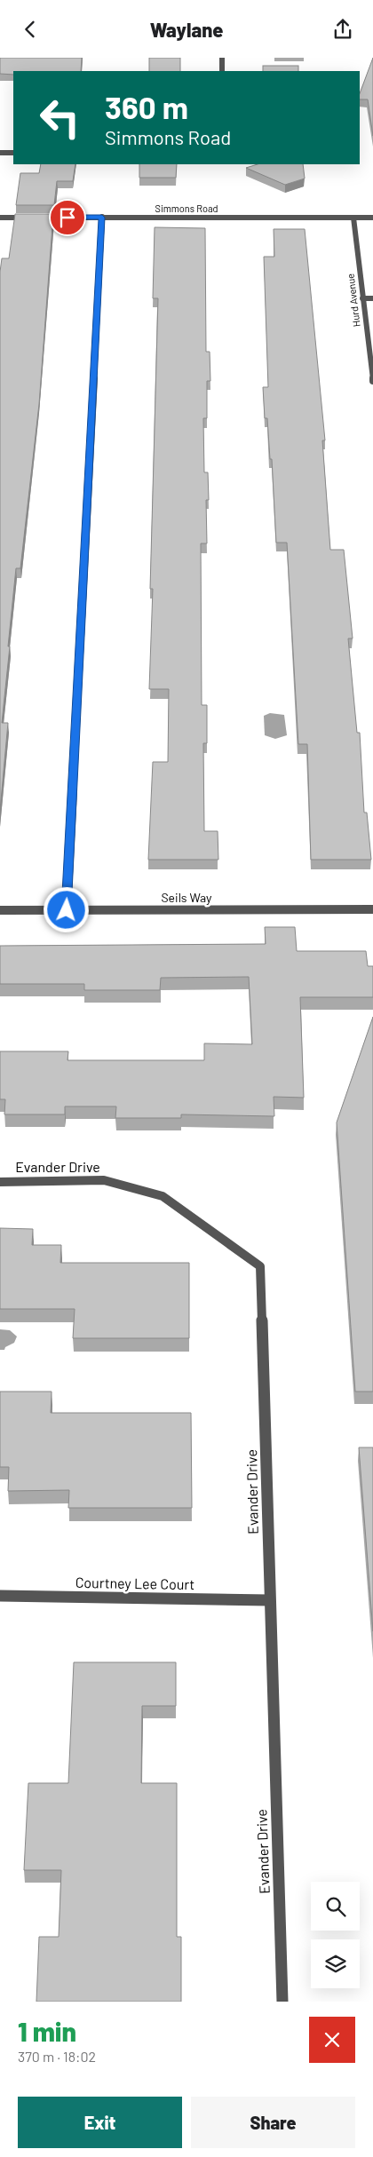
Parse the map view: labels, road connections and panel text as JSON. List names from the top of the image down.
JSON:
{
  "streets": {
    "street": [
      "Simmons Road",
      "Hurd Avenue",
      "Seils Way",
      "Evander Drive",
      "Courtney Lee Court"
    ]
  },
  "crossings": [
    ["Simmons Road", "Hurd Avenue"],
    ["Evander Drive", "Courtney Lee Court"]
  ],
  "page": {
    "header": "Waylane",
    "turn": ["360 m", "Simmons Road"],
    "heading": ["1 min", "370 m · 18:02"],
    "buttons": ["Exit", "Share"]
  }
}
